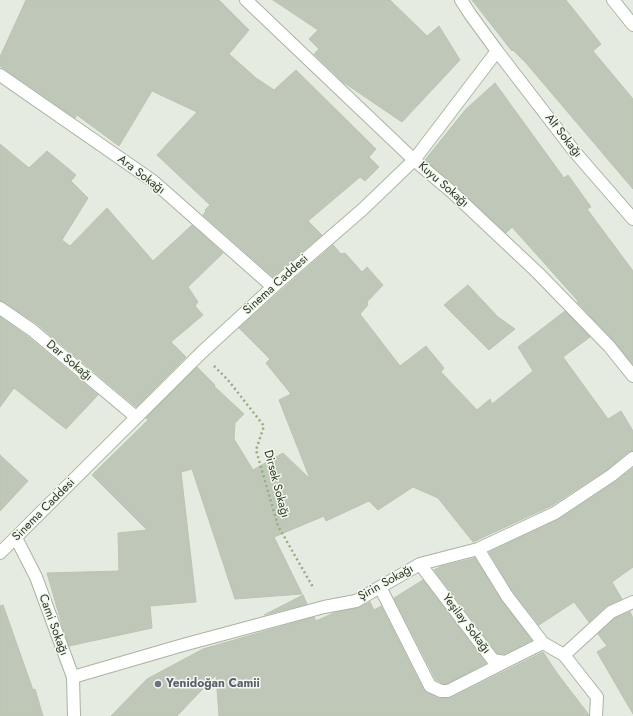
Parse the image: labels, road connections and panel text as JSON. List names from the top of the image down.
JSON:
{
  "streets": {
    "street": [
      "Alt Sokağı",
      "Ara Sokağı",
      "Kuyu Sokağı",
      "Sinema Caddesi",
      "Dar Sokağı",
      "Şirin Sokağı",
      "Yeşilay Sokağı",
      "Cami Sokağı"
    ],
    "path": ["Dirsek Sokağı"]
  },
  "crossings": [
    ["Alt Sokağı", "Sinema Caddesi"],
    ["Ara Sokağı", "Sinema Caddesi"],
    ["Kuyu Sokağı", "Sinema Caddesi"],
    ["Sinema Caddesi", "Dar Sokağı"],
    ["Sinema Caddesi", "Dirsek Sokağı"],
    ["Sinema Caddesi", "Cami Sokağı"],
    ["Dirsek Sokağı", "Şirin Sokağı"],
    ["Şirin Sokağı", "Yeşilay Sokağı"],
    ["Şirin Sokağı", "Cami Sokağı"]
  ],
  "places": ["Yenidoğan Camii"]
}
